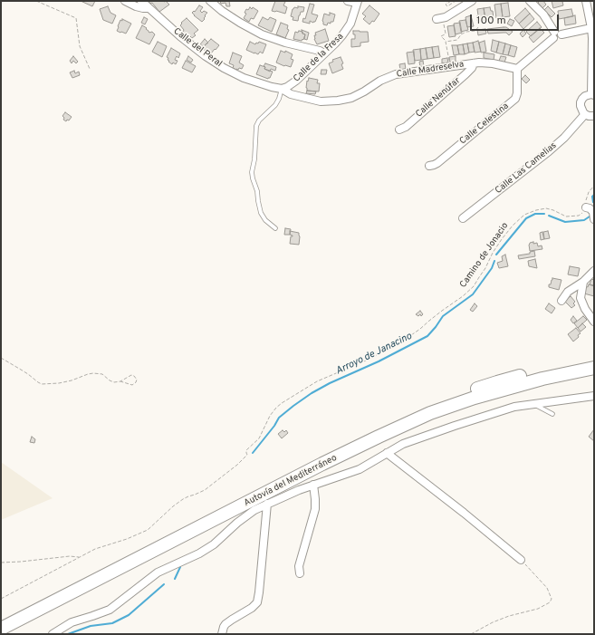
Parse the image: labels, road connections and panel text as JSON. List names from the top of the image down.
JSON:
{
  "streets": {
    "highway": ["Autovía del Mediterráneo"],
    "street": [
      "Calle del Peral",
      "Calle de la Fresa",
      "Calle Madreselva",
      "Calle Nenúfar",
      "Calle Celestina",
      "Calle Las Camelias"
    ],
    "path": ["Camino de Jonacio"]
  },
  "crossings": [
    ["Calle del Peral", "Calle de la Fresa"],
    ["Calle del Peral", "Calle Madreselva"],
    ["Calle de la Fresa", "Calle Madreselva"],
    ["Calle Madreselva", "Calle Nenúfar"],
    ["Calle Madreselva", "Calle Celestina"]
  ],
  "water": ["Arroyo de Janacino"],
  "scale_bar": "100 m"
}
